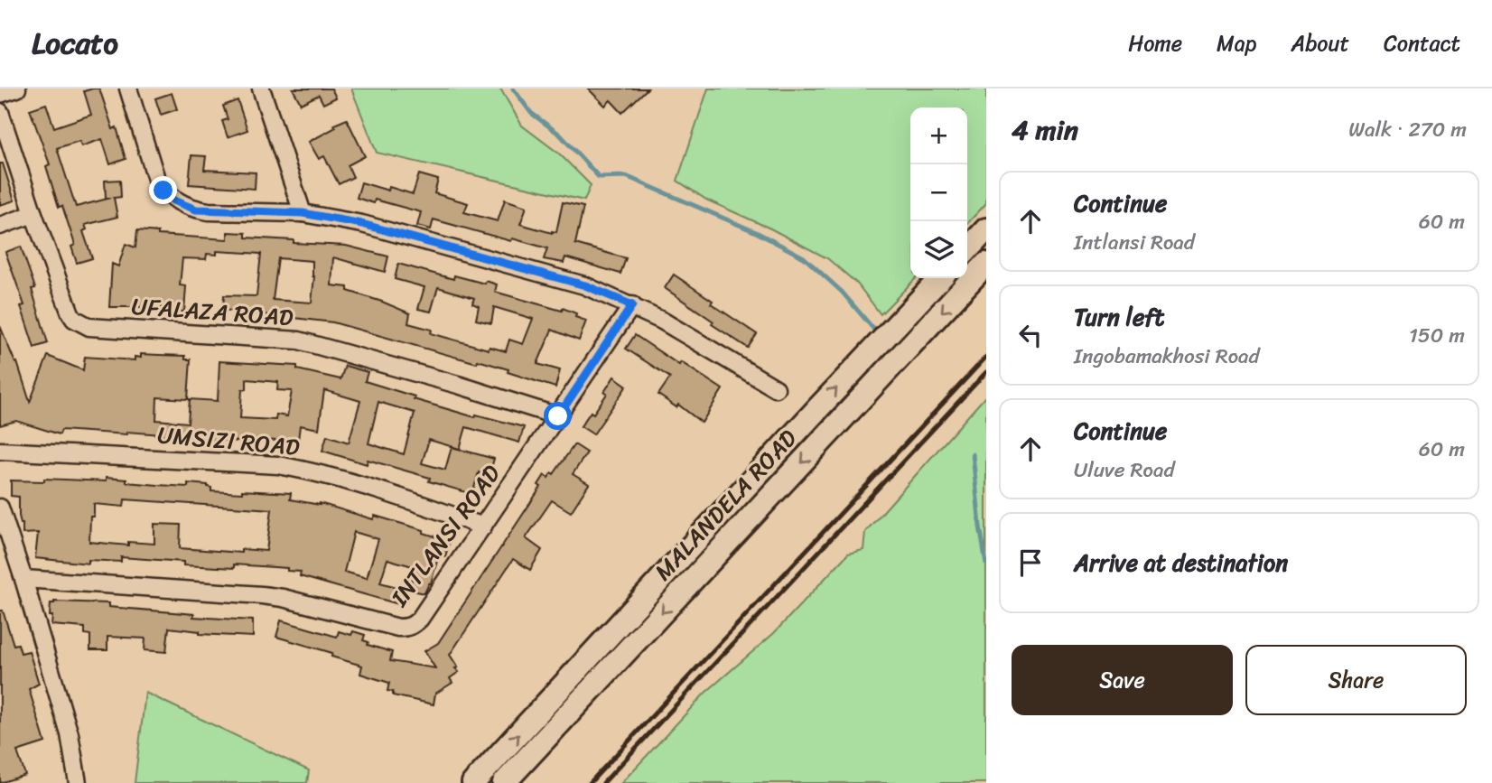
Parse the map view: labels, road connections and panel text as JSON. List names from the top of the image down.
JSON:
{
  "streets": {
    "main road": ["MALANDELA ROAD"],
    "street": ["UFALAZA ROAD", "UMSIZI ROAD", "INTLANSI ROAD"]
  },
  "crossings": [
    ["UFALAZA ROAD", "INTLANSI ROAD"],
    ["UMSIZI ROAD", "INTLANSI ROAD"]
  ],
  "page": {
    "header": "Locato",
    "nav": [
      "Home",
      "Map",
      "About",
      "Contact"
    ],
    "heading": ["4 min", "Walk · 270 m"],
    "map_buttons": ["+", "−"],
    "list": [
      ["Continue", "Intlansi Road", "60 m"],
      ["Turn left", "Ingobamakhosi Road", "150 m"],
      ["Continue", "Uluve Road", "60 m"],
      "Arrive at destination"
    ],
    "buttons": ["Save", "Share"]
  }
}
